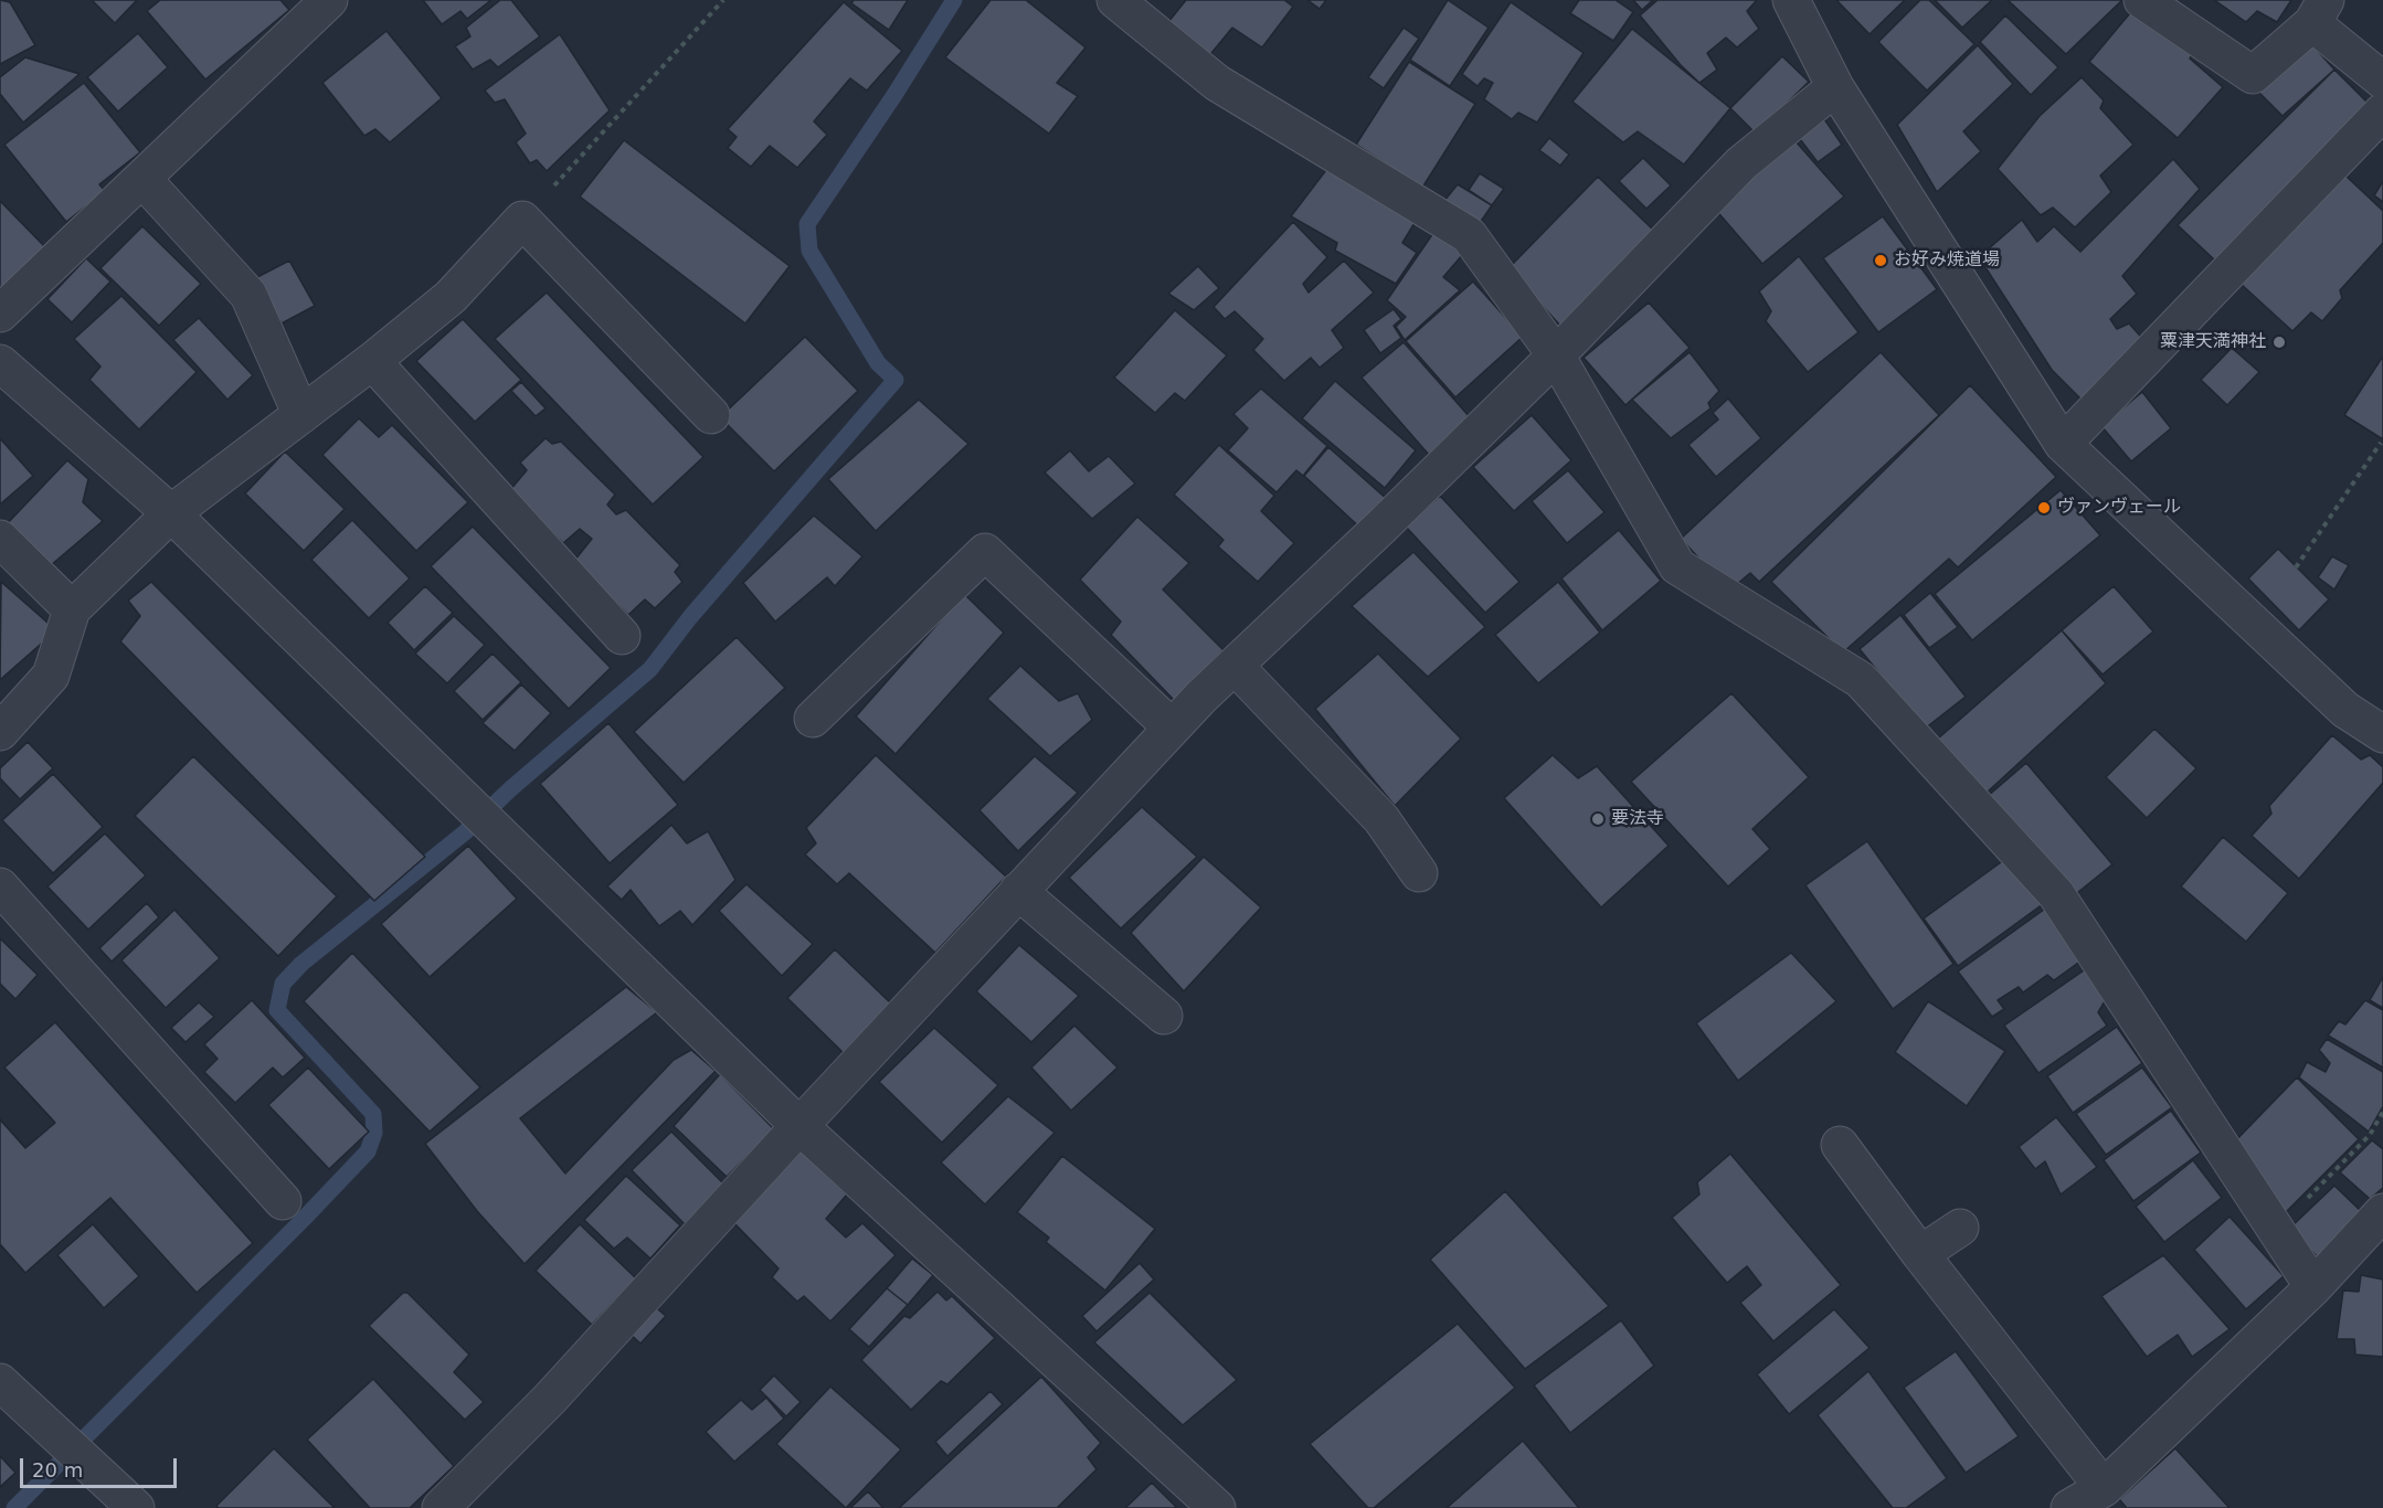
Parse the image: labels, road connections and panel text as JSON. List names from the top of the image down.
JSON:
{
  "places": [
    "お好み焼道場",
    "粟津天満神社",
    "ヴァンヴェール",
    "要法寺"
  ],
  "scale_bar": "20 m"
}
